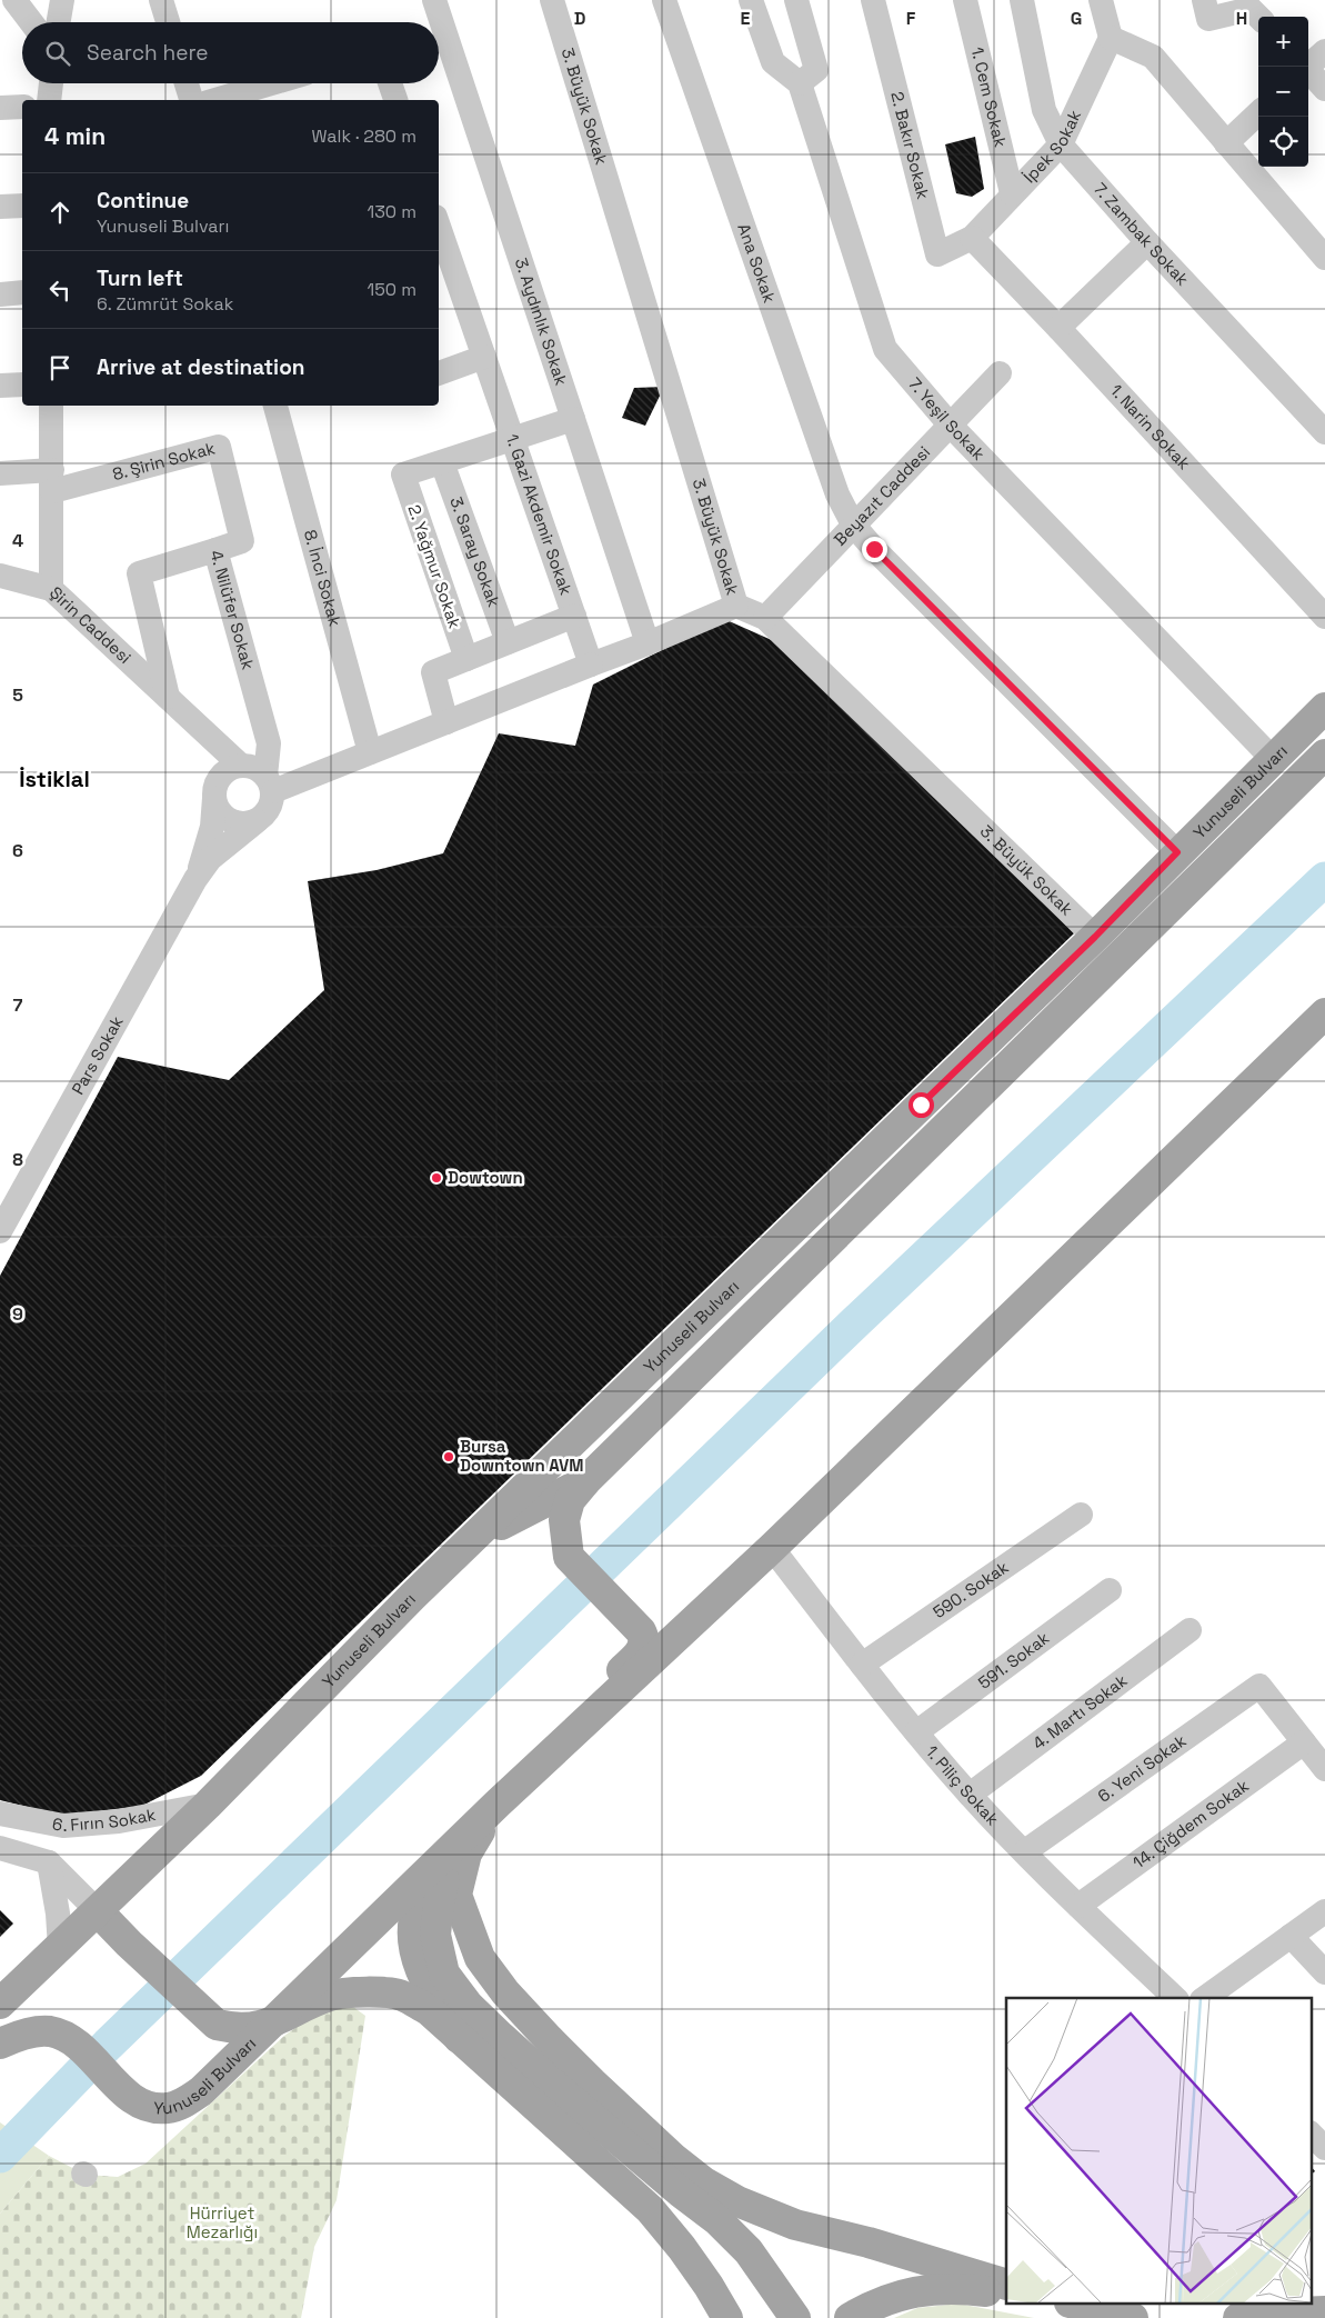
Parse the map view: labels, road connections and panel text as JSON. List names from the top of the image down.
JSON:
{
  "streets": {
    "main road": ["Yunuseli Bulvarı"],
    "street": [
      "1. Cem Sokak",
      "3. Büyük Sokak",
      "İpek Sokak",
      "2. Bakır Sokak",
      "7. Zambak Sokak",
      "Ana Sokak",
      "3. Aydınlık Sokak",
      "7. Yeşil Sokak",
      "1. Narin Sokak",
      "8. Şirin Sokak",
      "Beyazıt Caddesi",
      "1. Gazi Akdemir Sokak",
      "3. Saray Sokak",
      "2. Yağmur Sokak",
      "8. İnci Sokak",
      "4. Nilüfer Sokak",
      "Şirin Caddesi",
      "Pars Sokak",
      "590. Sokak",
      "591. Sokak",
      "4. Martı Sokak",
      "6. Yeni Sokak",
      "1. Piliç Sokak",
      "6. Fırın Sokak",
      "14. Çiğdem Sokak"
    ]
  },
  "crossings": [
    ["1. Cem Sokak", "İpek Sokak"],
    ["3. Büyük Sokak", "Beyazıt Caddesi"],
    ["3. Büyük Sokak", "Yunuseli Bulvarı"],
    ["İpek Sokak", "2. Bakır Sokak"],
    ["İpek Sokak", "7. Zambak Sokak"],
    ["İpek Sokak", "1. Narin Sokak"],
    ["2. Bakır Sokak", "1. Narin Sokak"],
    ["Ana Sokak", "Beyazıt Caddesi"],
    ["Ana Sokak", "Yunuseli Bulvarı"],
    ["7. Yeşil Sokak", "Beyazıt Caddesi"],
    ["7. Yeşil Sokak", "Yunuseli Bulvarı"],
    ["8. Şirin Sokak", "4. Nilüfer Sokak"],
    ["8. Şirin Sokak", "Şirin Caddesi"],
    ["3. Saray Sokak", "2. Yağmur Sokak"],
    ["4. Nilüfer Sokak", "Şirin Caddesi"],
    ["Yunuseli Bulvarı", "6. Fırın Sokak"],
    ["590. Sokak", "1. Piliç Sokak"],
    ["591. Sokak", "1. Piliç Sokak"],
    ["4. Martı Sokak", "1. Piliç Sokak"],
    ["6. Yeni Sokak", "1. Piliç Sokak"],
    ["6. Yeni Sokak", "14. Çiğdem Sokak"],
    ["1. Piliç Sokak", "14. Çiğdem Sokak"]
  ],
  "districts": ["İstiklal"],
  "parks": ["Hürriyet Mezarlığı"],
  "places": ["Dowtown", "Bursa Downtown AVM"],
  "page": {
    "map_buttons": ["+", "−"],
    "search": "Search here",
    "heading": ["4 min", "Walk · 280 m"],
    "list": [
      ["Continue", "Yunuseli Bulvarı", "130 m"],
      ["Turn left", "6. Zümrüt Sokak", "150 m"],
      "Arrive at destination"
    ]
  },
  "grid": {
    "columns": [
      "D",
      "E",
      "F",
      "G",
      "H"
    ],
    "rows": [
      "4",
      "5",
      "6",
      "7",
      "8",
      "9"
    ]
  }
}
